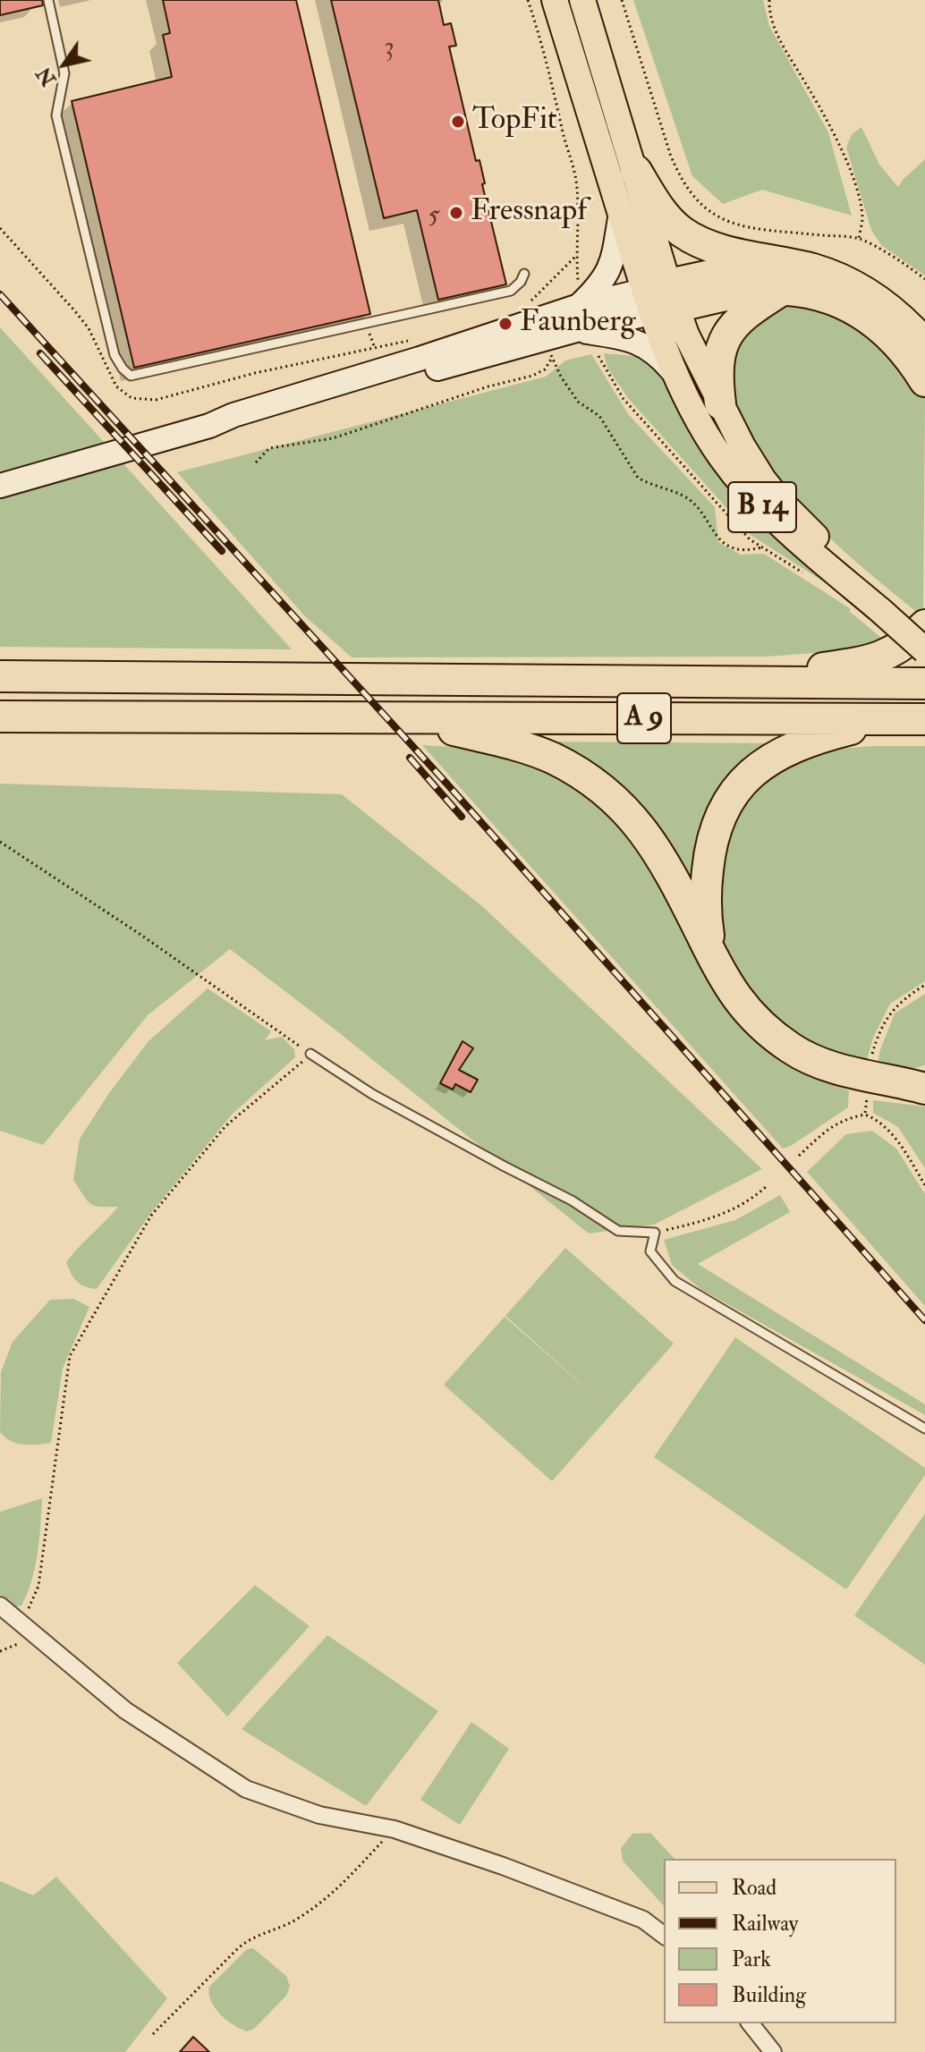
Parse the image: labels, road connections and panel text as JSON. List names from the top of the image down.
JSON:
{
  "streets": {
    "highway": ["A 9"],
    "main road": ["B 14"]
  },
  "places": ["TopFit", "Fressnapf", "Faunberg"],
  "house_numbers": ["3", "5"],
  "legend": [
    "Road",
    "Railway",
    "Park",
    "Building"
  ],
  "north": "bottom left"
}
